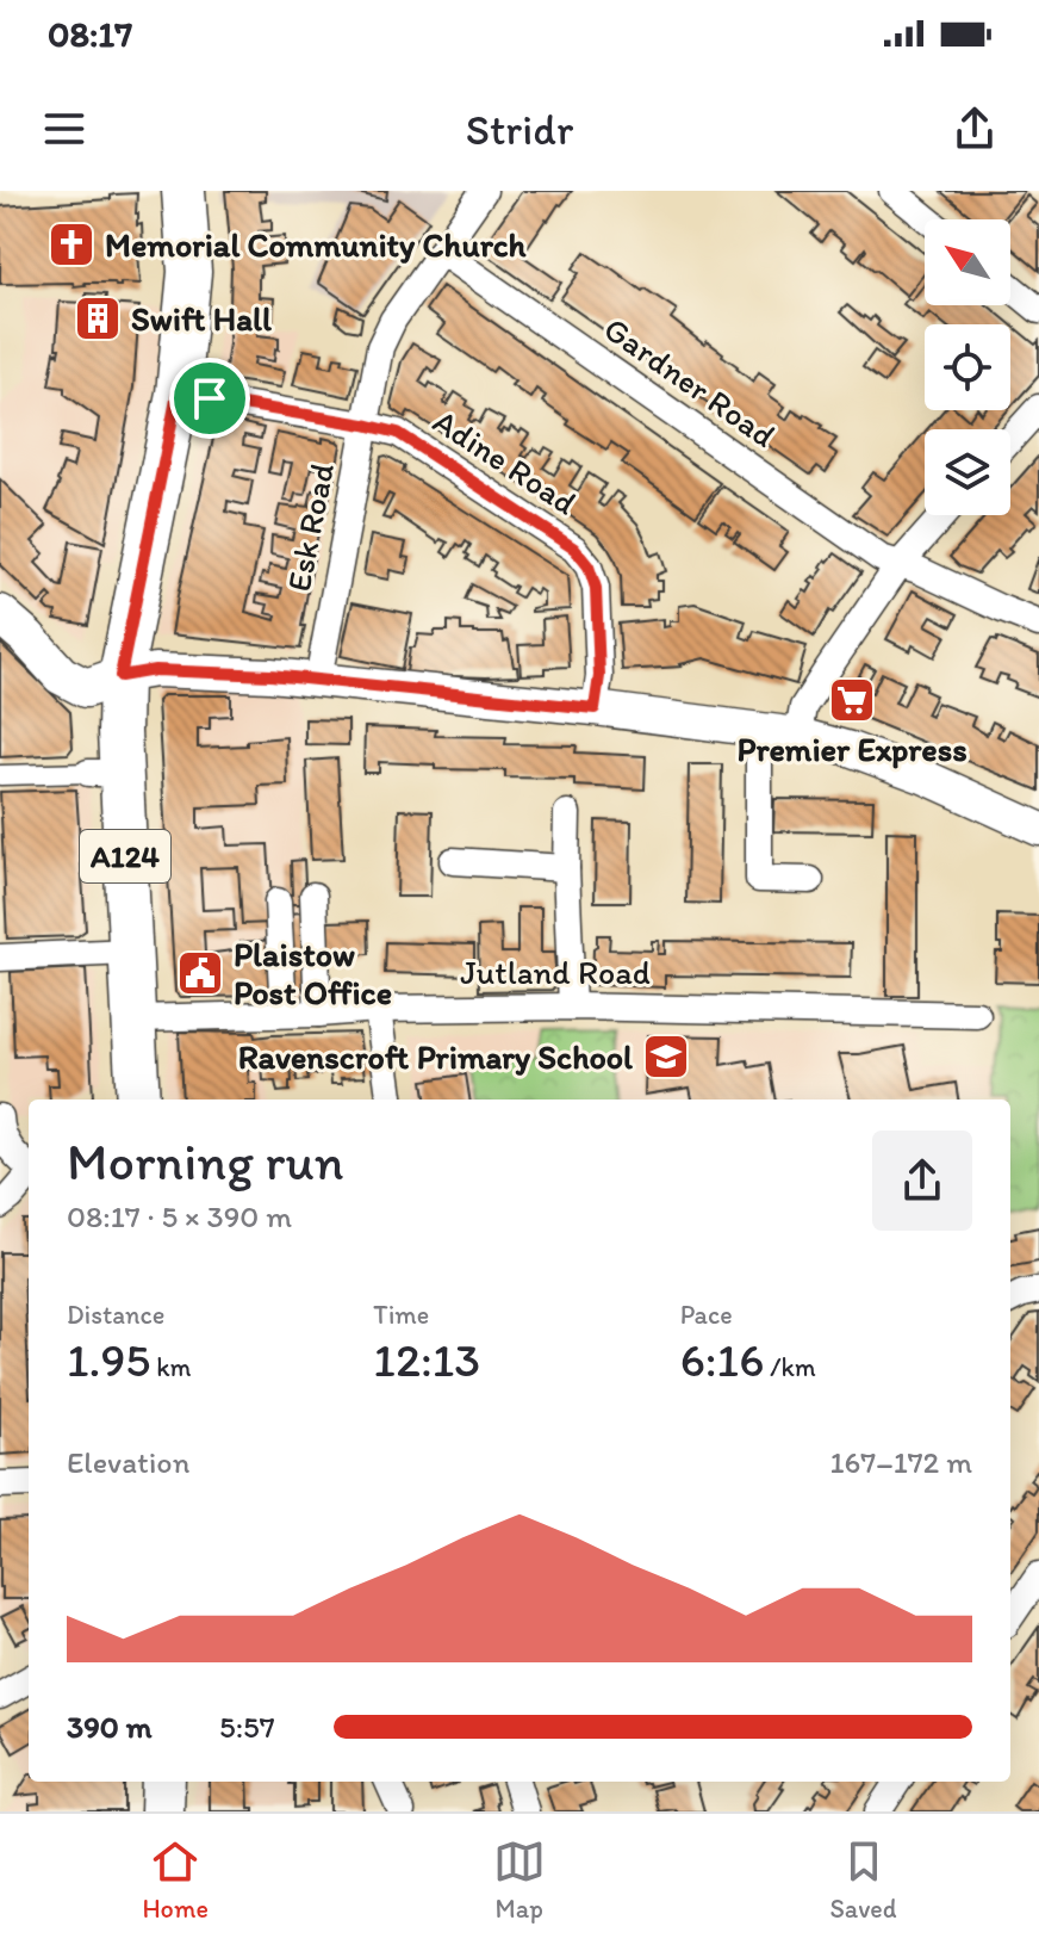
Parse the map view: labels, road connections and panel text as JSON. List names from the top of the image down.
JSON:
{
  "streets": {
    "main road": ["A124"],
    "street": [
      "Gardner Road",
      "Adine Road",
      "Esk Road",
      "Jutland Road"
    ]
  },
  "crossings": [
    ["Gardner Road", "Esk Road"],
    ["Adine Road", "Esk Road"],
    ["Adine Road", "A124"],
    ["A124", "Jutland Road"]
  ],
  "places": {
    "church": ["Memorial Community Church"],
    "building": ["Swift Hall"],
    "supermarket": ["Premier Express"],
    "public building": ["Plaistow Post Office"],
    "school or university": ["Ravenscroft Primary School"]
  },
  "north": "top left",
  "page": {
    "status": "08:17",
    "header": "Stridr",
    "heading": ["Morning run", "08:17 · 5 × 390 m"],
    "stats": [
      ["Distance", "1.95 km"],
      ["Time", "12:13"],
      ["Pace", "6:16 /km"]
    ],
    "chart": ["Elevation", "167–172 m"],
    "list": [
      {
        "name": "390 m",
        "note": "5:57"
      }
    ],
    "tabs": ["Home", "Map", "Saved"]
  }
}
